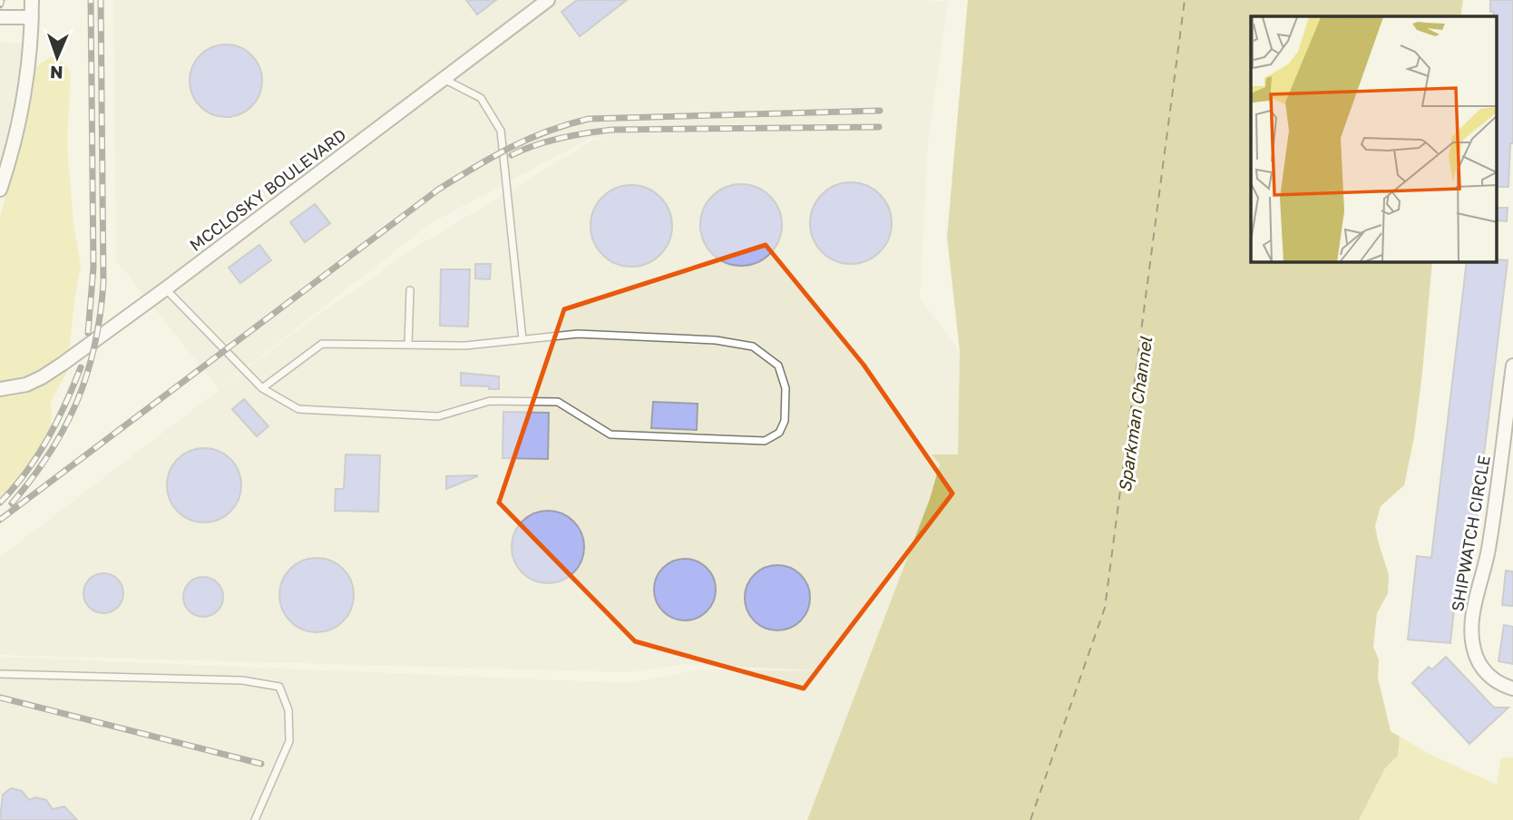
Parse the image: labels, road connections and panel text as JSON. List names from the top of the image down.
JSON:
{
  "streets": {
    "street": ["MCCLOSKY BOULEVARD", "SHIPWATCH CIRCLE"]
  },
  "water": ["Sparkman Channel"],
  "north": "bottom"
}
